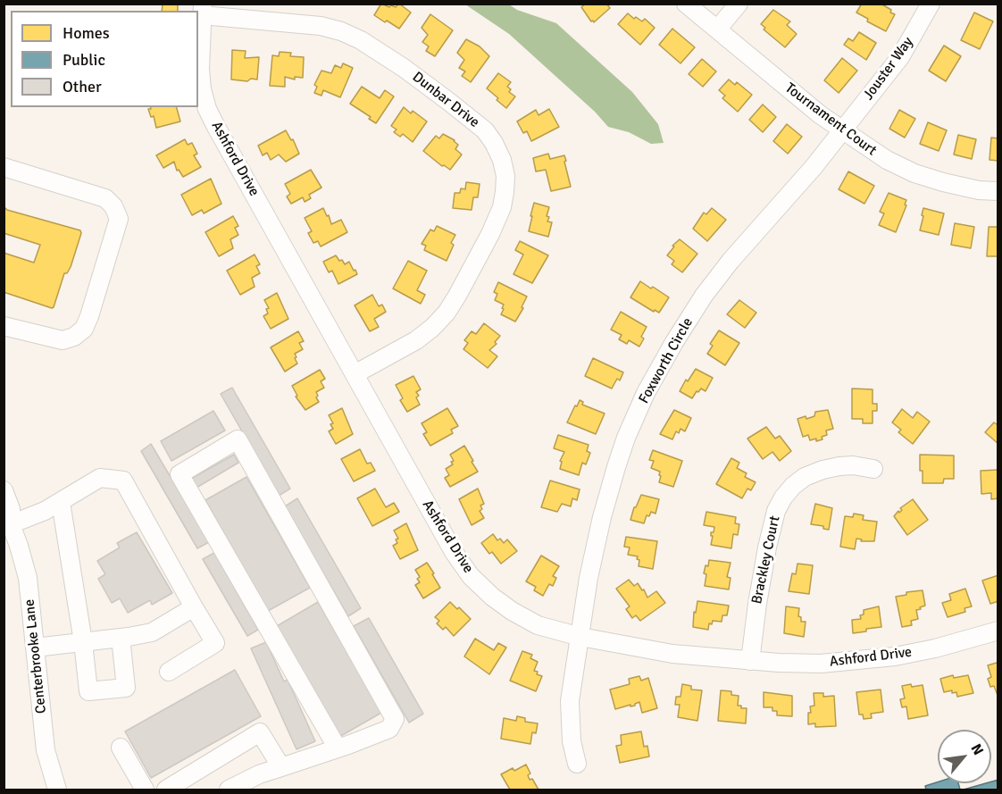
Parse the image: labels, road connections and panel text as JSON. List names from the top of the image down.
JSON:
{
  "streets": {
    "street": [
      "Jouster Way",
      "Dunbar Drive",
      "Tournament Court",
      "Ashford Drive",
      "Foxworth Circle",
      "Brackley Court",
      "Centerbrooke Lane"
    ]
  },
  "crossings": [
    ["Jouster Way", "Tournament Court"],
    ["Jouster Way", "Foxworth Circle"],
    ["Dunbar Drive", "Ashford Drive"],
    ["Tournament Court", "Foxworth Circle"],
    ["Ashford Drive", "Foxworth Circle"],
    ["Ashford Drive", "Brackley Court"]
  ],
  "legend": ["Homes", "Public", "Other"],
  "north": "top right"
}
